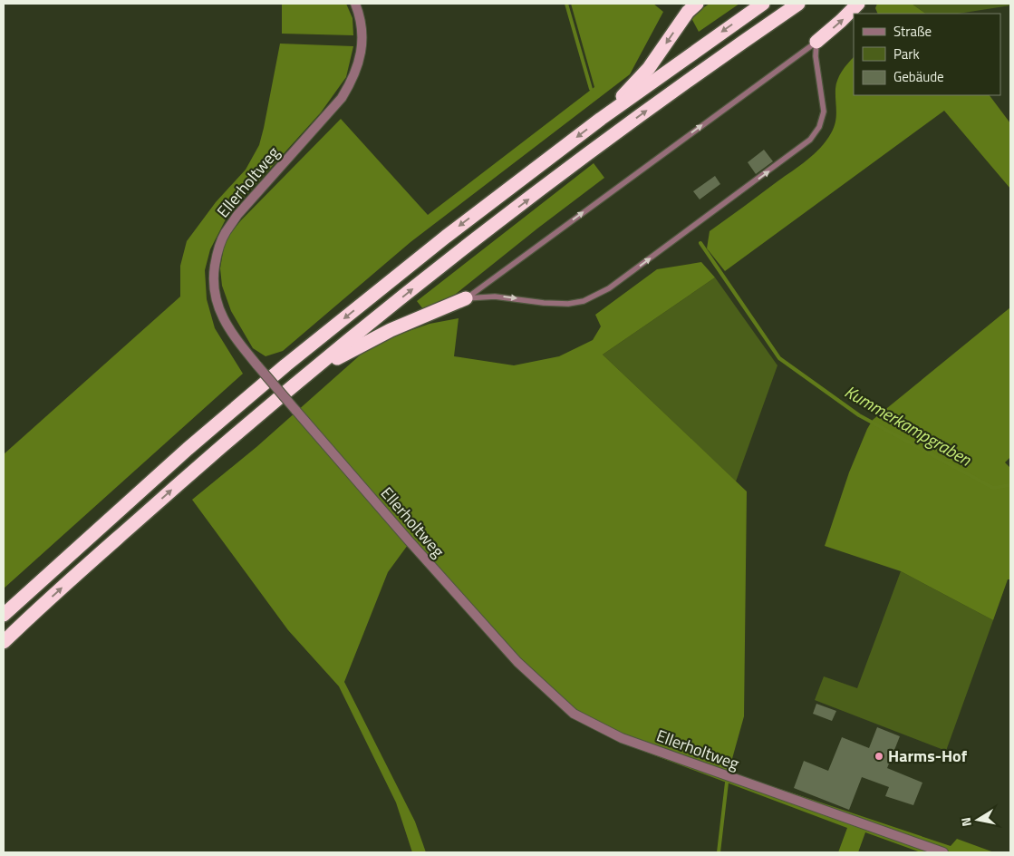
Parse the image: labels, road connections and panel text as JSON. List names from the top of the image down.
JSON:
{
  "streets": {
    "street": ["Ellerholtweg"]
  },
  "water": ["Kummerkampgraben"],
  "places": ["Harms-Hof"],
  "legend": ["Straße", "Park", "Gebäude"],
  "north": "left"
}
